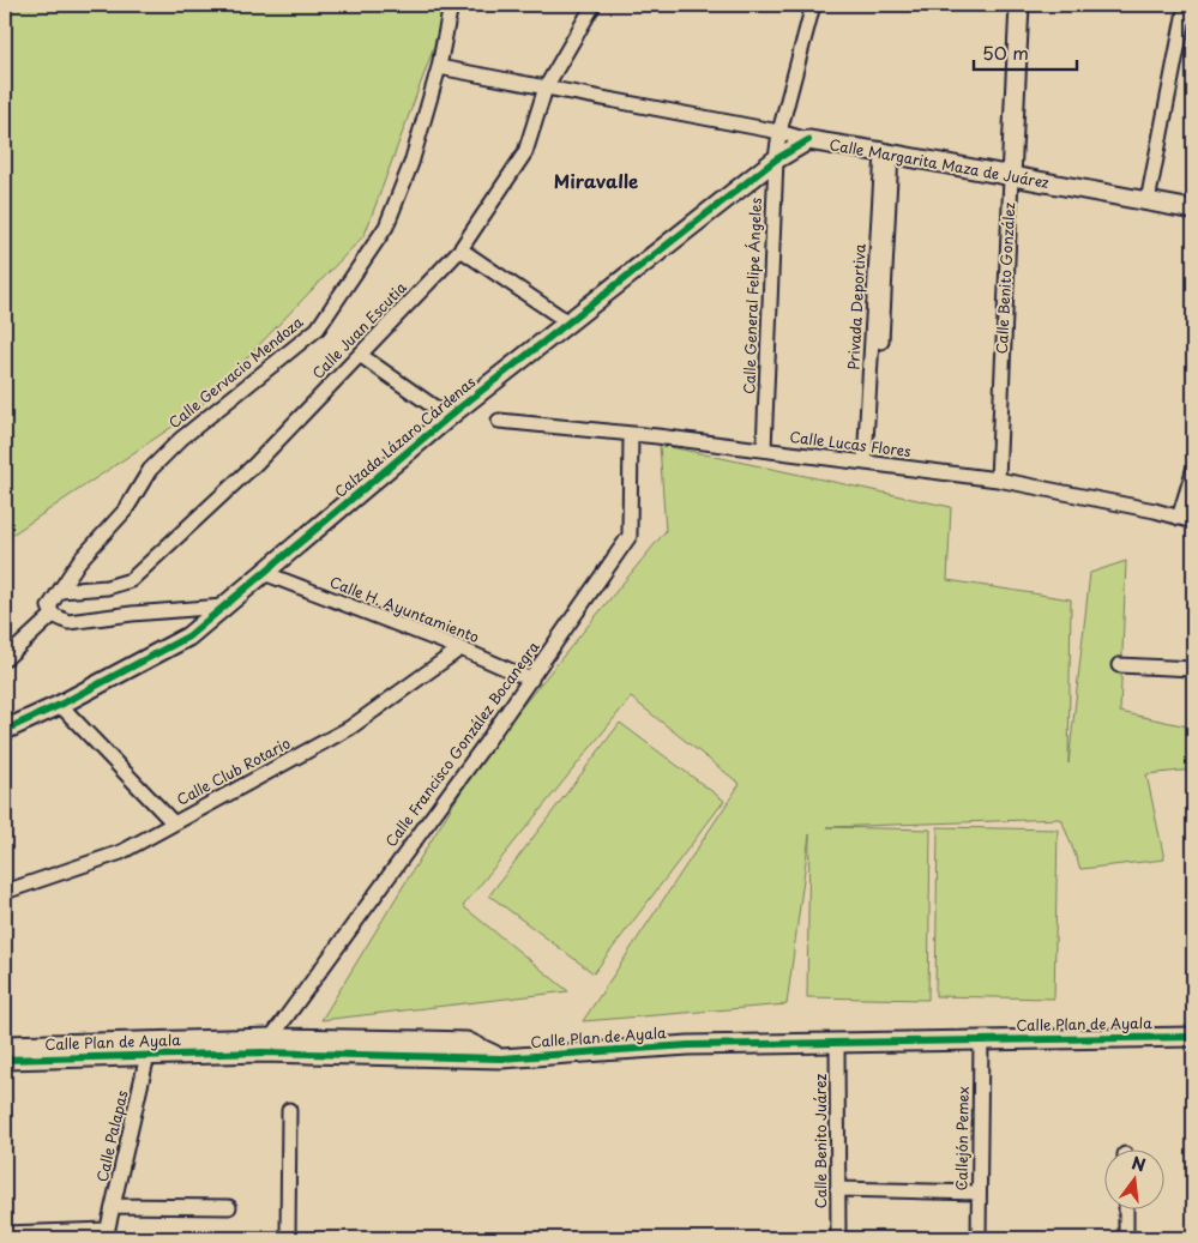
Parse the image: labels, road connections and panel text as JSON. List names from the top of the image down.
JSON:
{
  "streets": {
    "street": [
      "Calle Margarita Maza de Juárez",
      "Calle Benito González",
      "Calle General Felipe Ángeles",
      "Privada Deportiva",
      "Calle Juan Escutia",
      "Calle Gervacio Mendoza",
      "Calzada Lázaro Cárdenas",
      "Calle Lucas Flores",
      "Calle H. Ayuntamiento",
      "Calle Francisco González Bocanegra",
      "Calle Club Rotario",
      "Calle Plan de Ayala",
      "Calle Palapas",
      "Callejón Pemex",
      "Calle Benito Juárez"
    ]
  },
  "crossings": [
    ["Calle Margarita Maza de Juárez", "Calle Benito González"],
    ["Calle Margarita Maza de Juárez", "Calle General Felipe Ángeles"],
    ["Calle Margarita Maza de Juárez", "Privada Deportiva"],
    ["Calle Margarita Maza de Juárez", "Calle Juan Escutia"],
    ["Calle Margarita Maza de Juárez", "Calle Gervacio Mendoza"],
    ["Calle Margarita Maza de Juárez", "Calzada Lázaro Cárdenas"],
    ["Calle Benito González", "Calle Lucas Flores"],
    ["Calle General Felipe Ángeles", "Calzada Lázaro Cárdenas"],
    ["Calle General Felipe Ángeles", "Calle Lucas Flores"],
    ["Privada Deportiva", "Calle Lucas Flores"],
    ["Calle Juan Escutia", "Calle Gervacio Mendoza"],
    ["Calzada Lázaro Cárdenas", "Calle H. Ayuntamiento"],
    ["Calle Lucas Flores", "Calle Francisco González Bocanegra"],
    ["Calle H. Ayuntamiento", "Calle Francisco González Bocanegra"],
    ["Calle H. Ayuntamiento", "Calle Club Rotario"],
    ["Calle Francisco González Bocanegra", "Calle Plan de Ayala"],
    ["Calle Plan de Ayala", "Calle Palapas"],
    ["Calle Plan de Ayala", "Callejón Pemex"],
    ["Calle Plan de Ayala", "Calle Benito Juárez"]
  ],
  "districts": ["Miravalle"],
  "scale_bar": "50 m",
  "north": "top"
}
